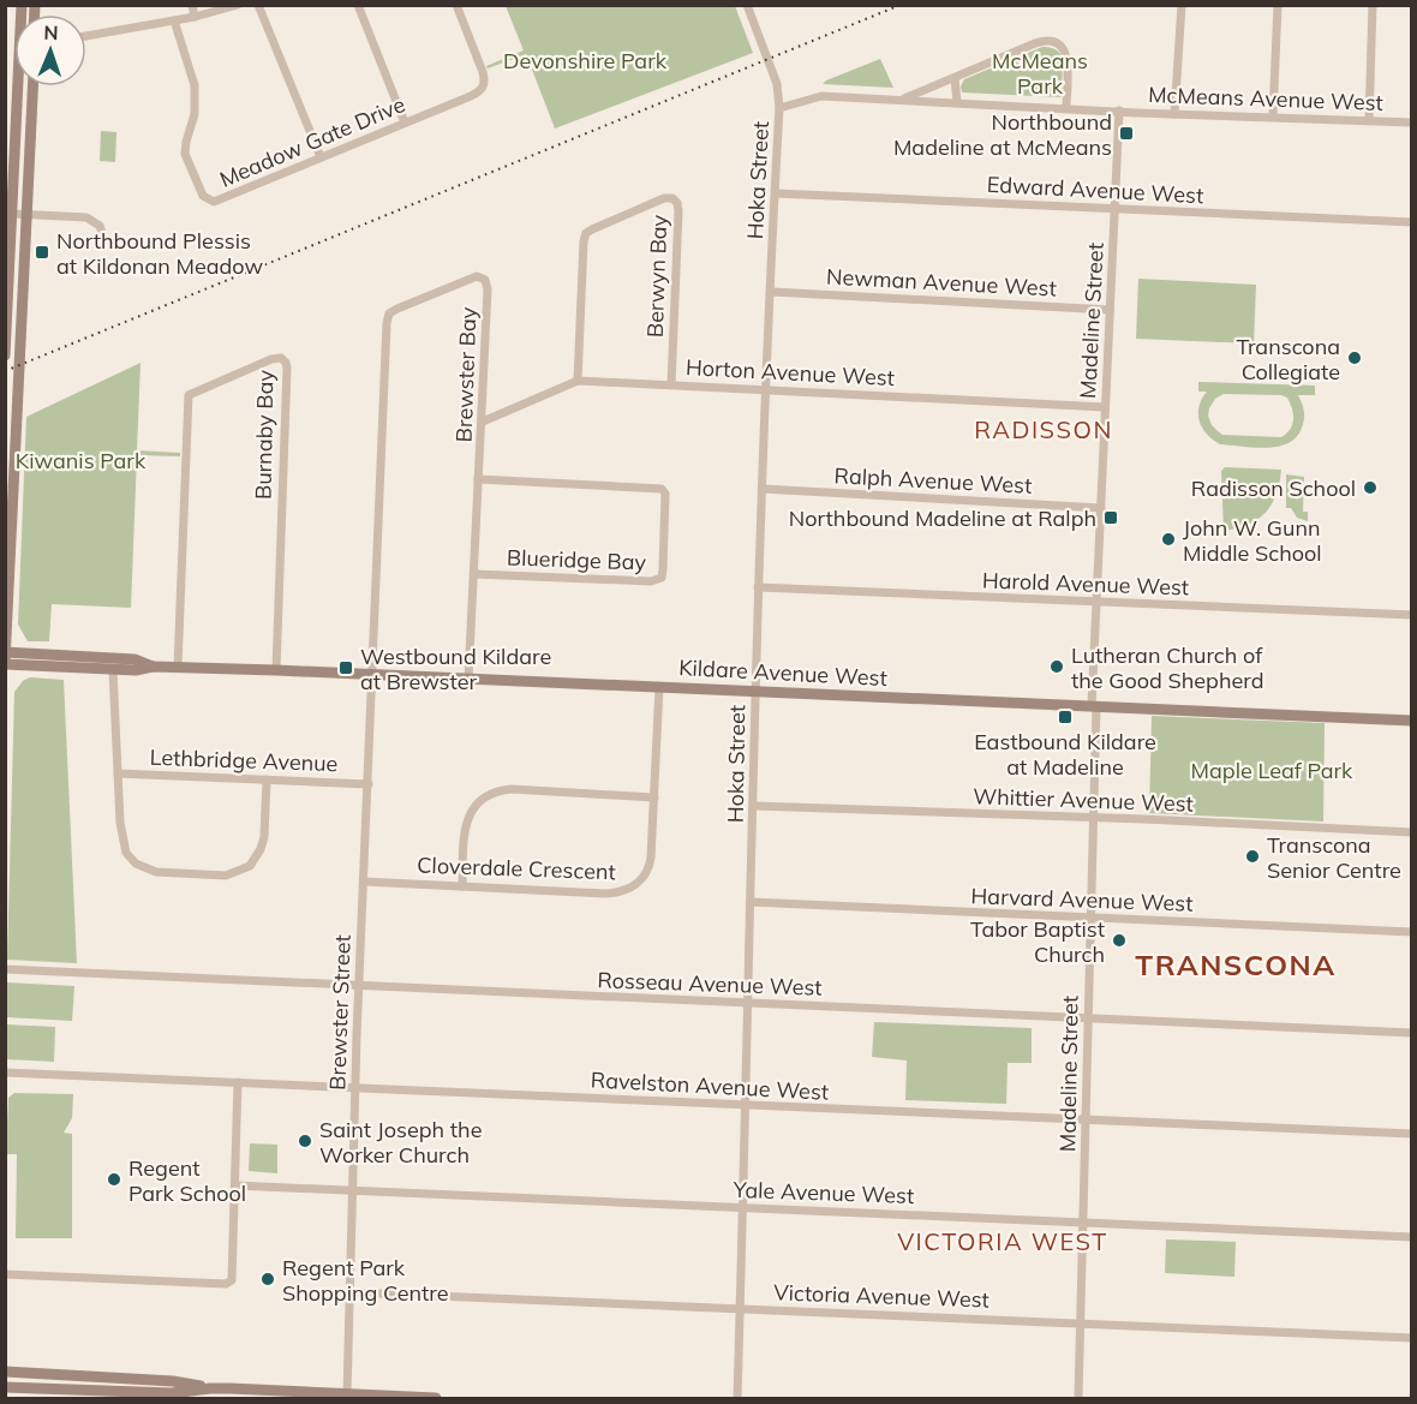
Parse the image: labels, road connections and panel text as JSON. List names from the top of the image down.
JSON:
{
  "streets": {
    "main road": ["Kildare Avenue West"],
    "street": [
      "McMeans Avenue West",
      "Meadow Gate Drive",
      "Hoka Street",
      "Edward Avenue West",
      "Berwyn Bay",
      "Newman Avenue West",
      "Madeline Street",
      "Horton Avenue West",
      "Brewster Bay",
      "Burnaby Bay",
      "Ralph Avenue West",
      "Blueridge Bay",
      "Harold Avenue West",
      "Lethbridge Avenue",
      "Whittier Avenue West",
      "Cloverdale Crescent",
      "Harvard Avenue West",
      "Rosseau Avenue West",
      "Brewster Street",
      "Ravelston Avenue West",
      "Yale Avenue West",
      "Victoria Avenue West"
    ]
  },
  "crossings": [
    ["McMeans Avenue West", "Hoka Street"],
    ["McMeans Avenue West", "Madeline Street"],
    ["Hoka Street", "Edward Avenue West"],
    ["Hoka Street", "Newman Avenue West"],
    ["Hoka Street", "Horton Avenue West"],
    ["Hoka Street", "Ralph Avenue West"],
    ["Hoka Street", "Harold Avenue West"],
    ["Hoka Street", "Kildare Avenue West"],
    ["Hoka Street", "Whittier Avenue West"],
    ["Hoka Street", "Harvard Avenue West"],
    ["Hoka Street", "Rosseau Avenue West"],
    ["Hoka Street", "Ravelston Avenue West"],
    ["Hoka Street", "Yale Avenue West"],
    ["Hoka Street", "Victoria Avenue West"],
    ["Edward Avenue West", "Madeline Street"],
    ["Berwyn Bay", "Horton Avenue West"],
    ["Newman Avenue West", "Madeline Street"],
    ["Madeline Street", "Horton Avenue West"],
    ["Madeline Street", "Ralph Avenue West"],
    ["Madeline Street", "Harold Avenue West"],
    ["Madeline Street", "Kildare Avenue West"],
    ["Madeline Street", "Whittier Avenue West"],
    ["Madeline Street", "Harvard Avenue West"],
    ["Madeline Street", "Rosseau Avenue West"],
    ["Madeline Street", "Ravelston Avenue West"],
    ["Madeline Street", "Yale Avenue West"],
    ["Madeline Street", "Victoria Avenue West"],
    ["Horton Avenue West", "Brewster Bay"],
    ["Brewster Bay", "Blueridge Bay"],
    ["Brewster Bay", "Kildare Avenue West"],
    ["Brewster Bay", "Brewster Street"],
    ["Burnaby Bay", "Kildare Avenue West"],
    ["Kildare Avenue West", "Cloverdale Crescent"],
    ["Kildare Avenue West", "Brewster Street"],
    ["Lethbridge Avenue", "Brewster Street"],
    ["Cloverdale Crescent", "Brewster Street"],
    ["Rosseau Avenue West", "Brewster Street"],
    ["Brewster Street", "Ravelston Avenue West"],
    ["Brewster Street", "Yale Avenue West"],
    ["Brewster Street", "Victoria Avenue West"]
  ],
  "districts": ["RADISSON", "TRANSCONA", "VICTORIA WEST"],
  "parks": [
    "Devonshire Park",
    "McMeans Park",
    "Kiwanis Park",
    "Maple Leaf Park"
  ],
  "places": {
    "transit": [
      "Northbound Madeline at McMeans",
      "Northbound Plessis at Kildonan Meadow",
      "Northbound Madeline at Ralph",
      "Westbound Kildare at Brewster",
      "Eastbound Kildare at Madeline"
    ],
    "other": [
      "Transcona Collegiate",
      "Radisson School",
      "John W. Gunn Middle School",
      "Lutheran Church of the Good Shepherd",
      "Transcona Senior Centre",
      "Tabor Baptist Church",
      "Saint Joseph the Worker Church",
      "Regent Park School",
      "Regent Park Shopping Centre"
    ]
  },
  "north": "top"
}
